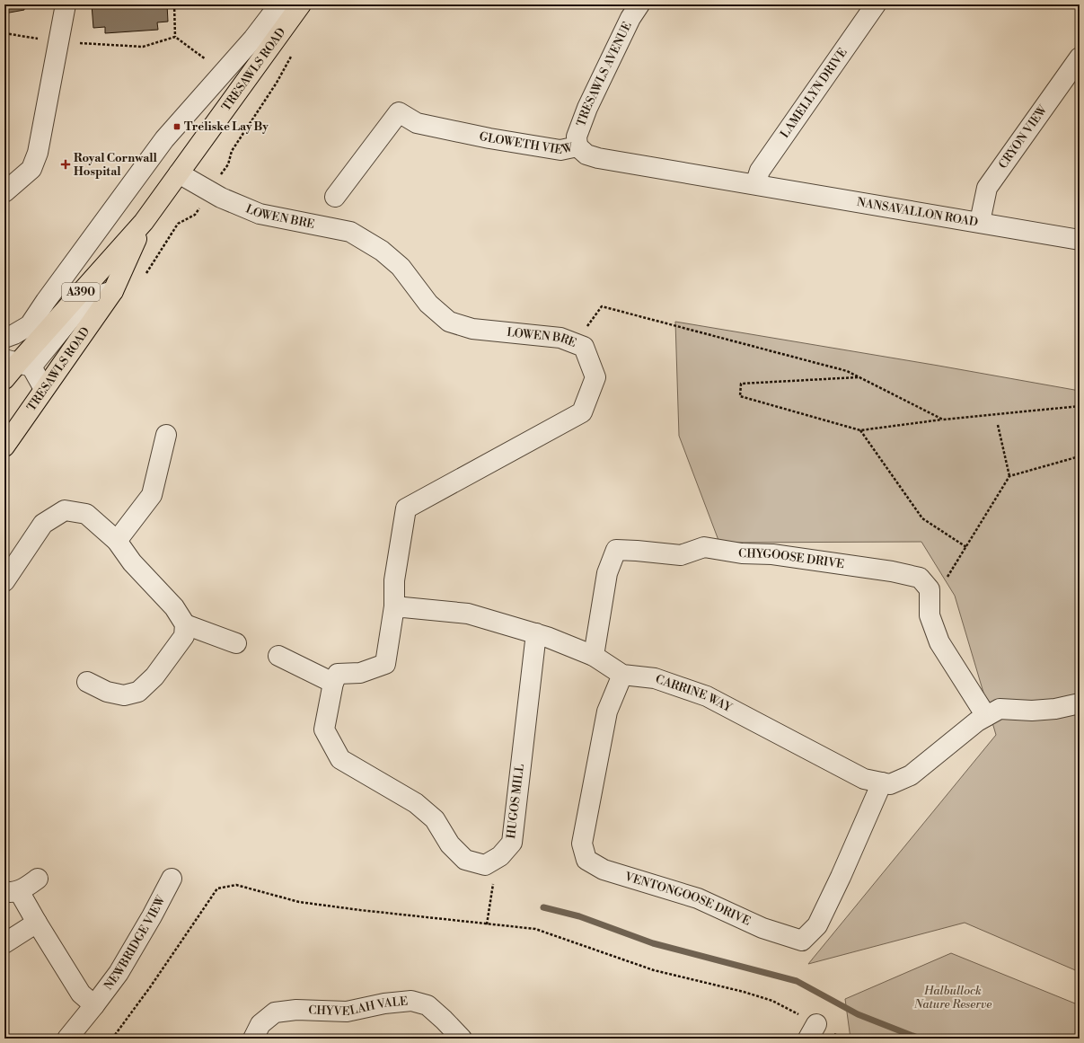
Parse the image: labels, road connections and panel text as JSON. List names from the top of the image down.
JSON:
{
  "streets": {
    "highway": ["TRESAWLS ROAD", "A390"],
    "street": [
      "TRESAWLS AVENUE",
      "LAMELLYN DRIVE",
      "CRYON VIEW",
      "GLOWETH VIEW",
      "NANSAVALLON ROAD",
      "LOWEN BRE",
      "CHYGOOSE DRIVE",
      "CARRINE WAY",
      "HUGOS MILL",
      "VENTONGOOSE DRIVE",
      "NEWBRIDGE VIEW",
      "CHYVELAH VALE"
    ]
  },
  "crossings": [
    ["TRESAWLS ROAD", "LOWEN BRE"],
    ["TRESAWLS AVENUE", "GLOWETH VIEW"],
    ["LAMELLYN DRIVE", "GLOWETH VIEW"],
    ["LAMELLYN DRIVE", "NANSAVALLON ROAD"],
    ["CRYON VIEW", "NANSAVALLON ROAD"],
    ["GLOWETH VIEW", "NANSAVALLON ROAD"],
    ["LOWEN BRE", "CARRINE WAY"],
    ["CHYGOOSE DRIVE", "CARRINE WAY"],
    ["CARRINE WAY", "HUGOS MILL"],
    ["CARRINE WAY", "VENTONGOOSE DRIVE"]
  ],
  "parks": ["Halbullock Nature Reserve"],
  "places": {
    "transit": ["Treliske Lay By"],
    "health": ["Royal Cornwall Hospital"]
  }
}
